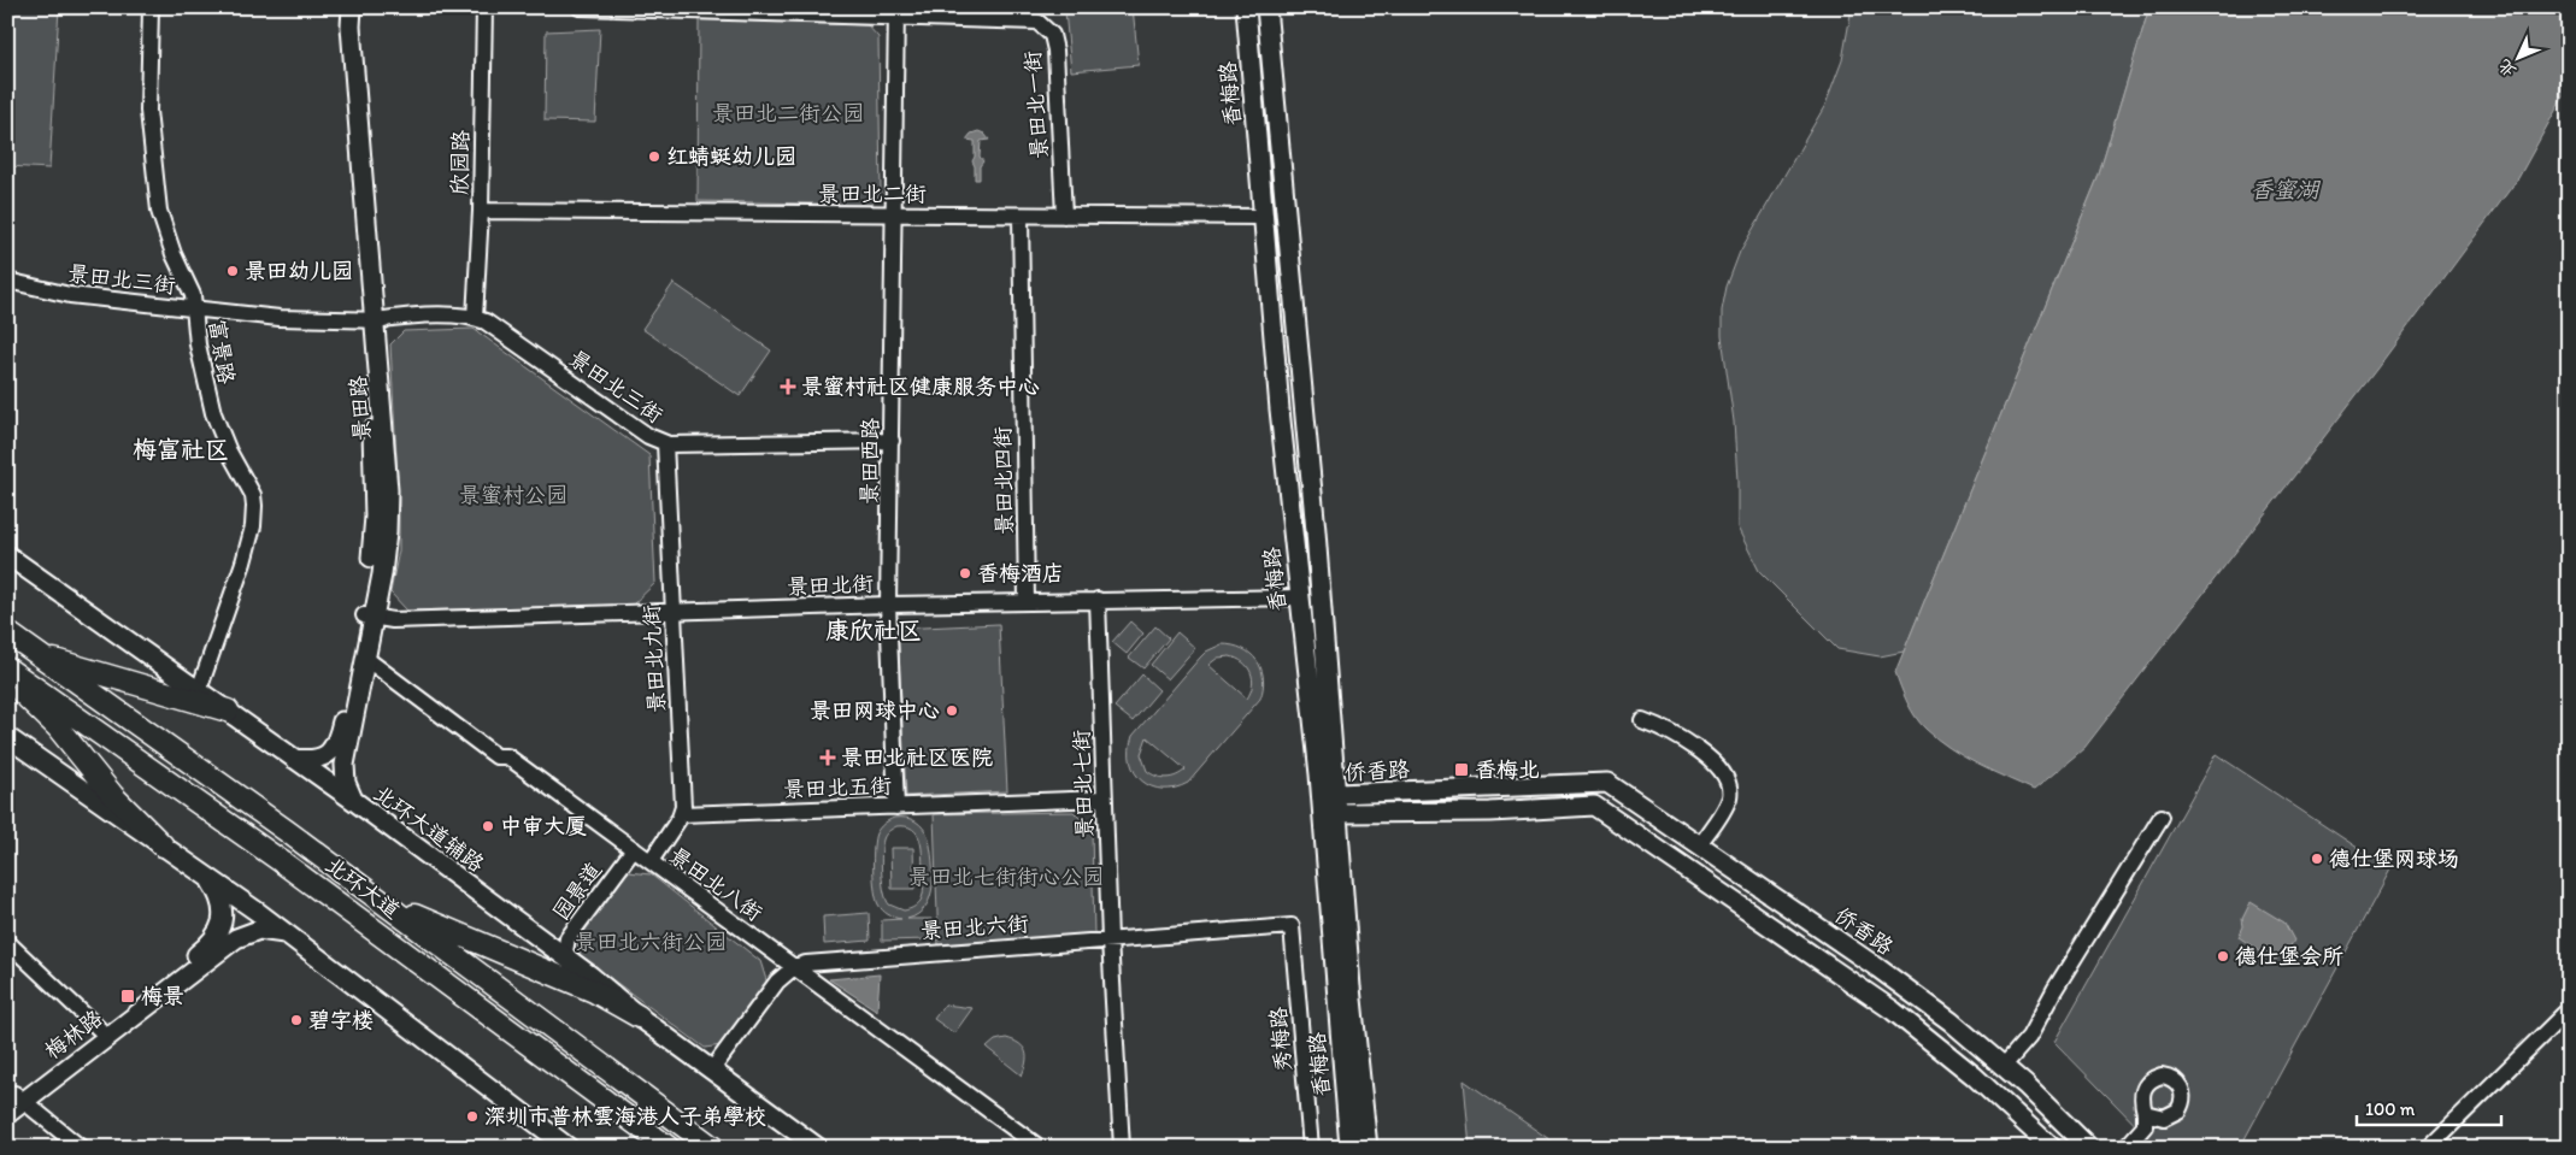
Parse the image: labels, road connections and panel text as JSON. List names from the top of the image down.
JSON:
{
  "streets": {
    "highway": ["北环大道"],
    "main road": [
      "香梅路",
      "景田路",
      "侨香路",
      "北环大道辅路",
      "梅林路"
    ],
    "street": [
      "景田北一街",
      "欣园路",
      "景田北二街",
      "景田北三街",
      "富景路",
      "景田西路",
      "景田北四街",
      "景田北街",
      "景田北九街",
      "景田北七街",
      "景田北五街",
      "景田北八街",
      "园景道",
      "景田北六街",
      "秀梅路"
    ]
  },
  "crossings": [
    ["香梅路", "景田北二街"],
    ["香梅路", "景田北街"],
    ["香梅路", "侨香路"],
    ["景田北一街", "景田北二街"],
    ["景田北一街", "景田西路"],
    ["欣园路", "景田北二街"],
    ["欣园路", "景田北三街"],
    ["景田北二街", "景田西路"],
    ["景田北二街", "景田北四街"],
    ["景田北三街", "富景路"],
    ["景田北三街", "景田路"],
    ["景田北三街", "景田西路"],
    ["景田北三街", "景田北九街"],
    ["富景路", "北环大道辅路"],
    ["景田路", "景田北街"],
    ["景田路", "北环大道辅路"],
    ["景田路", "景田北八街"],
    ["景田西路", "景田北街"],
    ["景田西路", "景田北五街"],
    ["景田北四街", "景田北街"],
    ["景田北街", "景田北九街"],
    ["景田北街", "景田北七街"],
    ["景田北九街", "景田北五街"],
    ["景田北九街", "景田北八街"],
    ["景田北七街", "景田北五街"],
    ["景田北七街", "景田北六街"],
    ["北环大道辅路", "园景道"],
    ["景田北八街", "园景道"],
    ["景田北八街", "景田北六街"],
    ["景田北六街", "秀梅路"]
  ],
  "districts": ["梅富社区", "康欣社区"],
  "water": ["香蜜湖"],
  "parks": [
    "景田北二街公园",
    "景蜜村公园",
    "景田北七街街心公园",
    "景田北六街公园"
  ],
  "places": {
    "other": [
      "红蜻蜓幼儿园",
      "景田幼儿园",
      "香梅酒店",
      "景田网球中心",
      "中审大厦",
      "德仕堡网球场",
      "德仕堡会所",
      "碧字楼",
      "深圳市普林雲海港人子弟學校"
    ],
    "health": ["景蜜村社区健康服务中心", "景田北社区医院"],
    "transit": ["香梅北", "梅景"]
  },
  "scale_bar": "100 m",
  "north": "bottom left"
}
